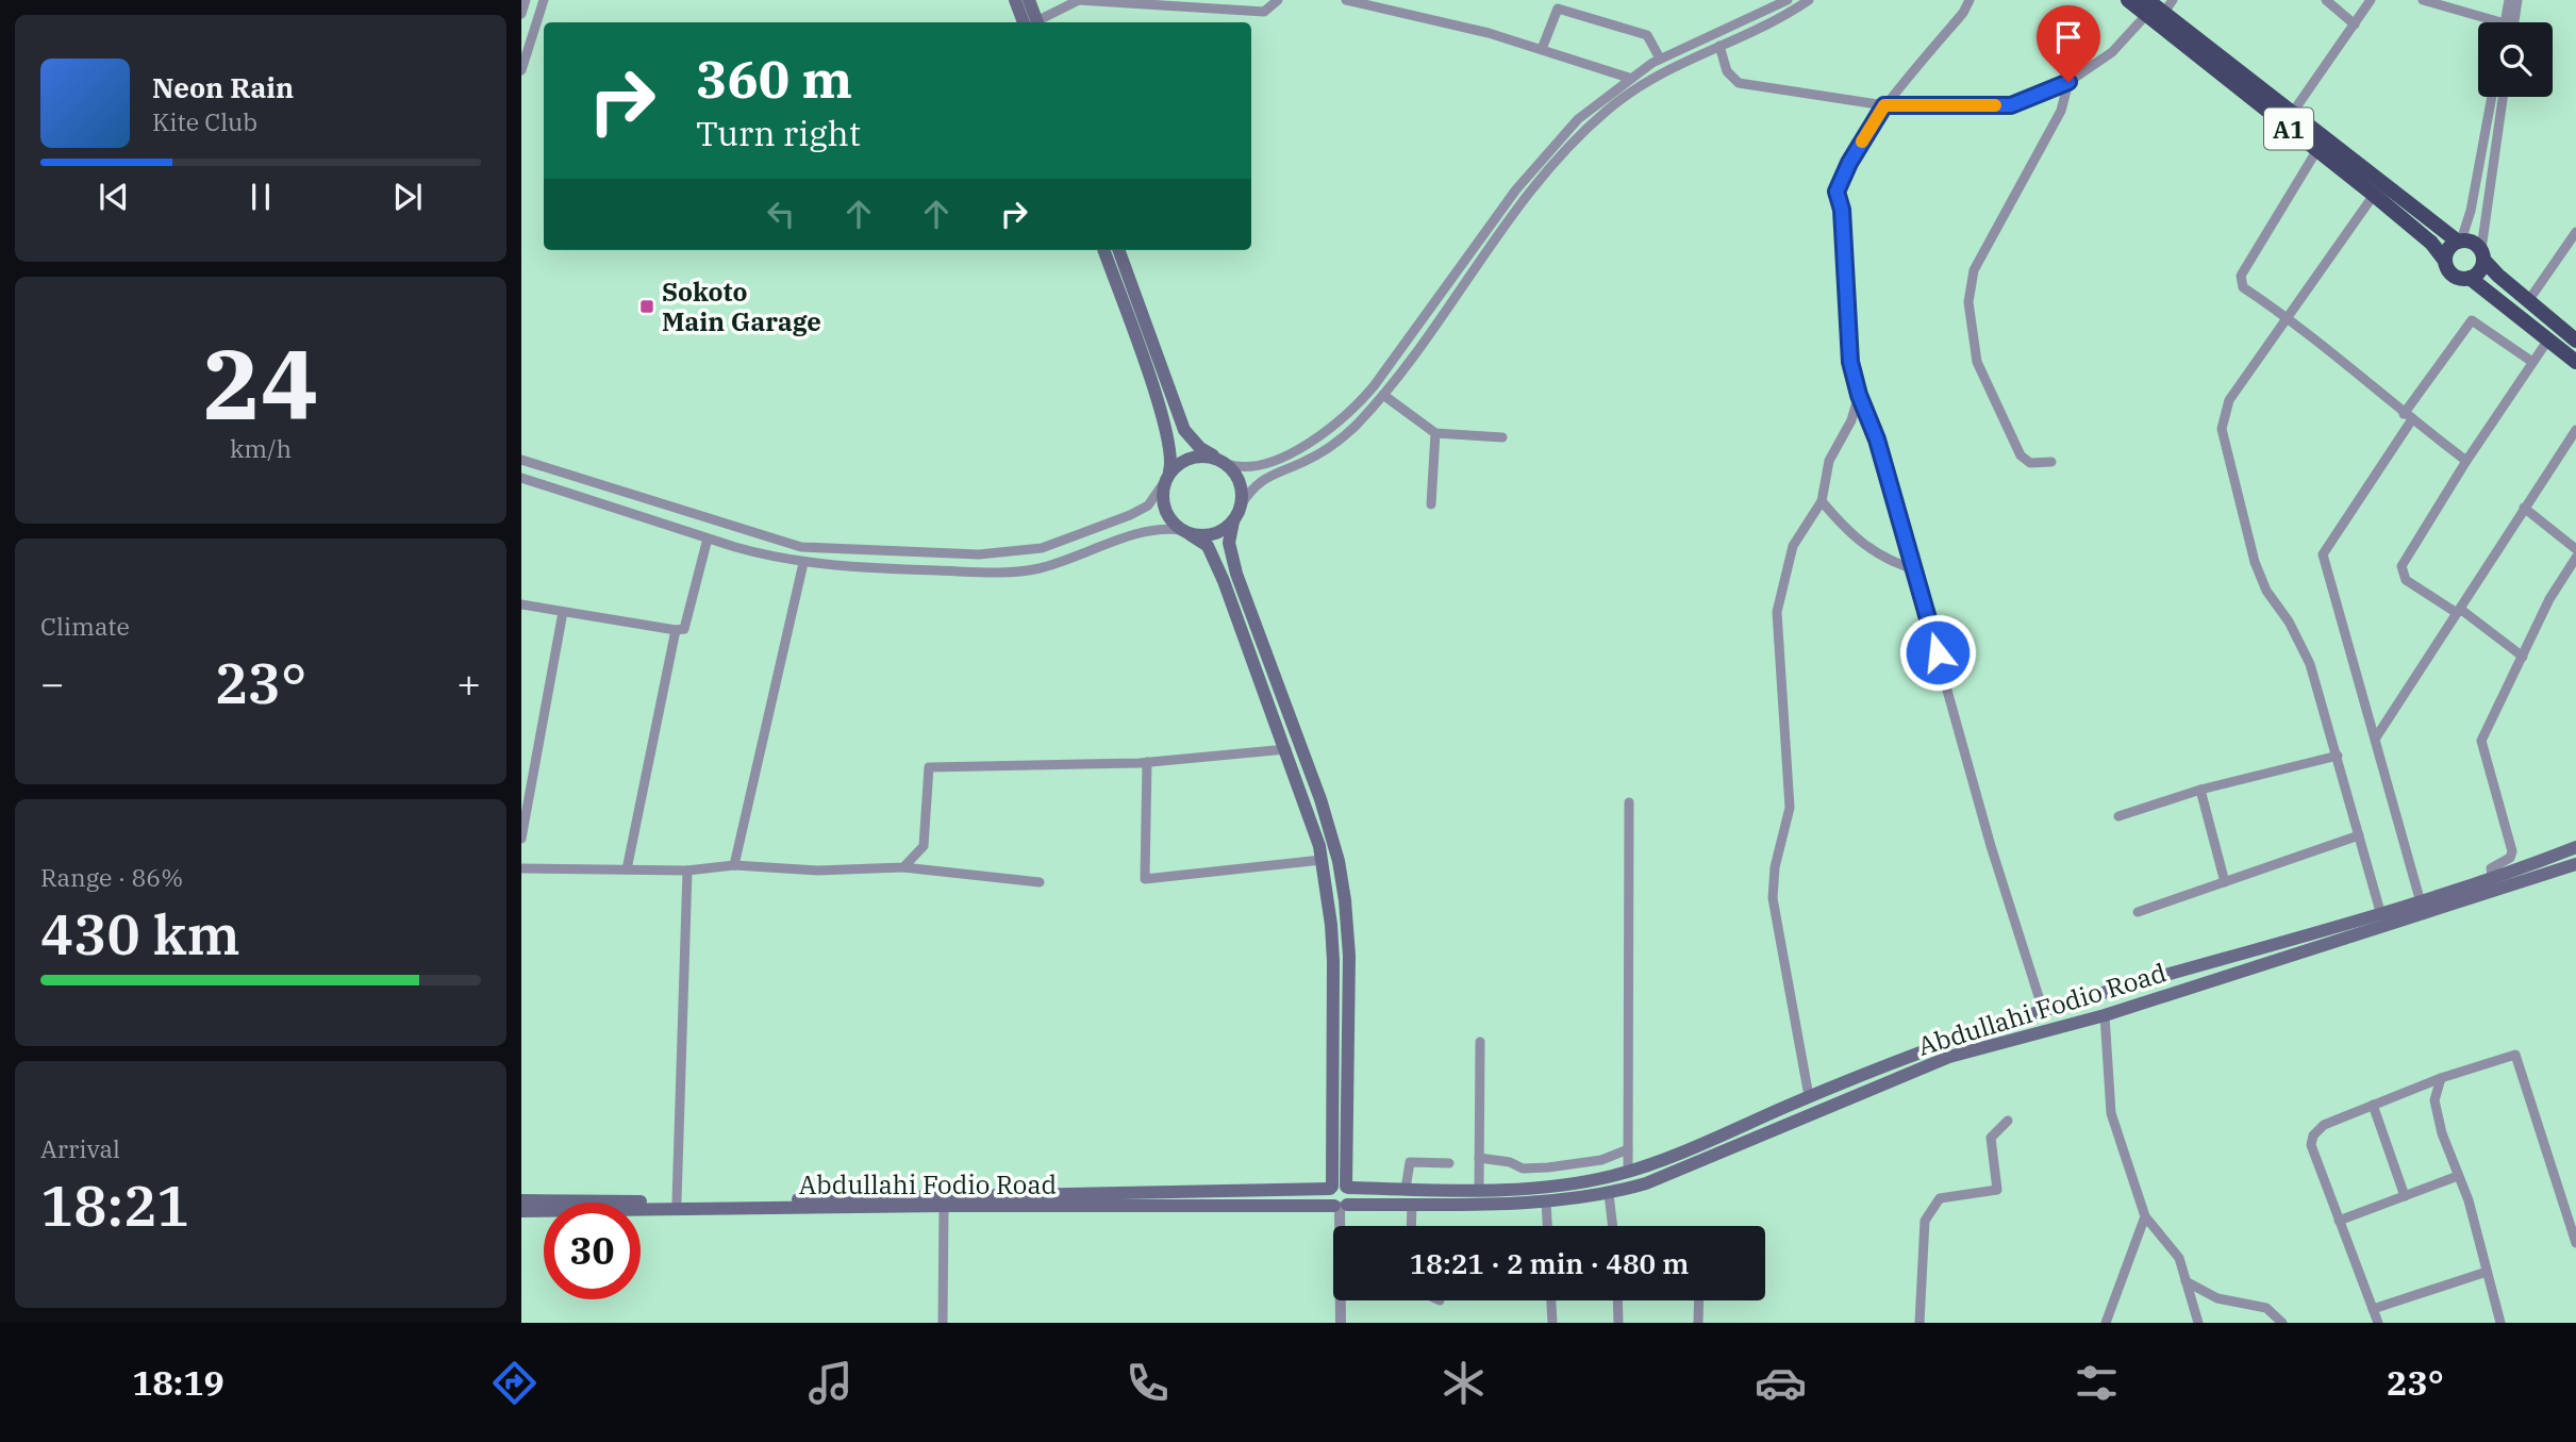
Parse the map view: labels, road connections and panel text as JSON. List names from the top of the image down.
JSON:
{
  "streets": {
    "highway": ["A1"],
    "main road": ["Abdullahi Fodio Road"]
  },
  "places": {
    "transit": ["Sokoto Main Garage"]
  },
  "page": {
    "turn": ["360 m", "Turn right"],
    "song": ["Neon Rain", "Kite Club"],
    "tile": [
      ["24", "km/h"],
      "Climate",
      ["Range · 86%", "430 km"],
      ["Arrival", "18:21"]
    ],
    "heat": ["−", "23°", "+"],
    "limit": "30",
    "trip": "18:21 · 2 min · 480 m",
    "tabs": ["18:19", "23°"]
  }
}
